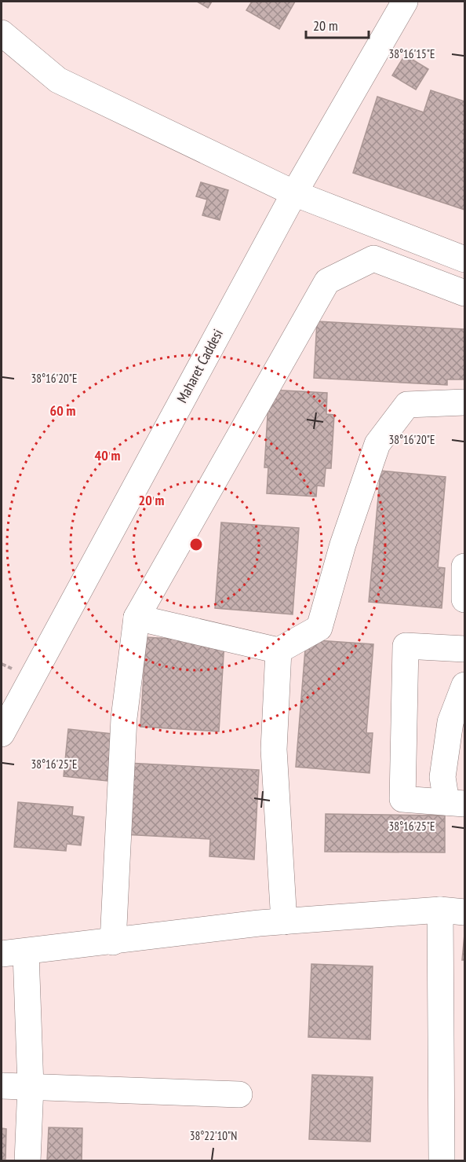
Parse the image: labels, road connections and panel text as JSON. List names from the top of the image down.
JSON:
{
  "streets": {
    "street": ["Maharet Caddesi"]
  },
  "scale_bar": "20 m",
  "coordinates": [
    "38°16'15\"E",
    "38°16'20\"E",
    "38°16'25\"E",
    "38°22'10\"N"
  ],
  "rings": ["60 m", "40 m", "20 m"]
}
